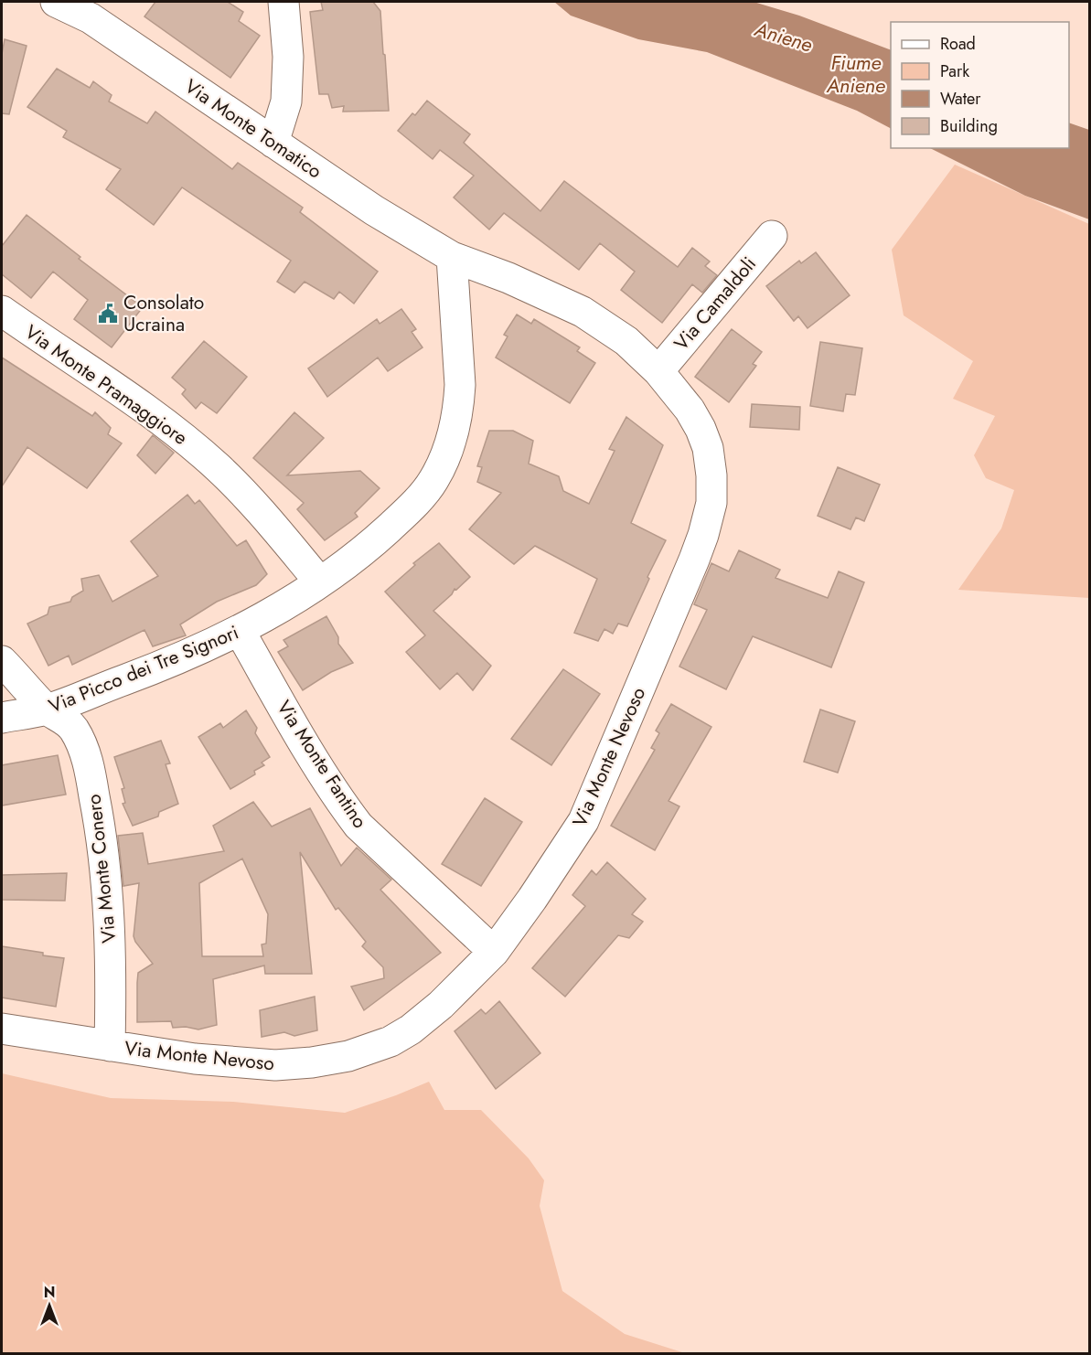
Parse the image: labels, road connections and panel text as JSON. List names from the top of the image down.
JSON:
{
  "streets": {
    "street": [
      "Via Monte Tomatico",
      "Via Camaldoli",
      "Via Monte Pramaggiore",
      "Via Picco dei Tre Signori",
      "Via Monte Nevoso",
      "Via Monte Fantino",
      "Via Monte Conero"
    ]
  },
  "crossings": [
    ["Via Monte Tomatico", "Via Picco dei Tre Signori"],
    ["Via Monte Tomatico", "Via Monte Nevoso"],
    ["Via Camaldoli", "Via Monte Nevoso"],
    ["Via Monte Pramaggiore", "Via Picco dei Tre Signori"],
    ["Via Picco dei Tre Signori", "Via Monte Nevoso"],
    ["Via Picco dei Tre Signori", "Via Monte Fantino"],
    ["Via Picco dei Tre Signori", "Via Monte Conero"],
    ["Via Monte Nevoso", "Via Monte Fantino"],
    ["Via Monte Nevoso", "Via Monte Conero"]
  ],
  "water": ["Aniene", "Fiume Aniene"],
  "places": {
    "public building": ["Consolato Ucraina"]
  },
  "legend": [
    "Road",
    "Park",
    "Water",
    "Building"
  ],
  "north": "top"
}
